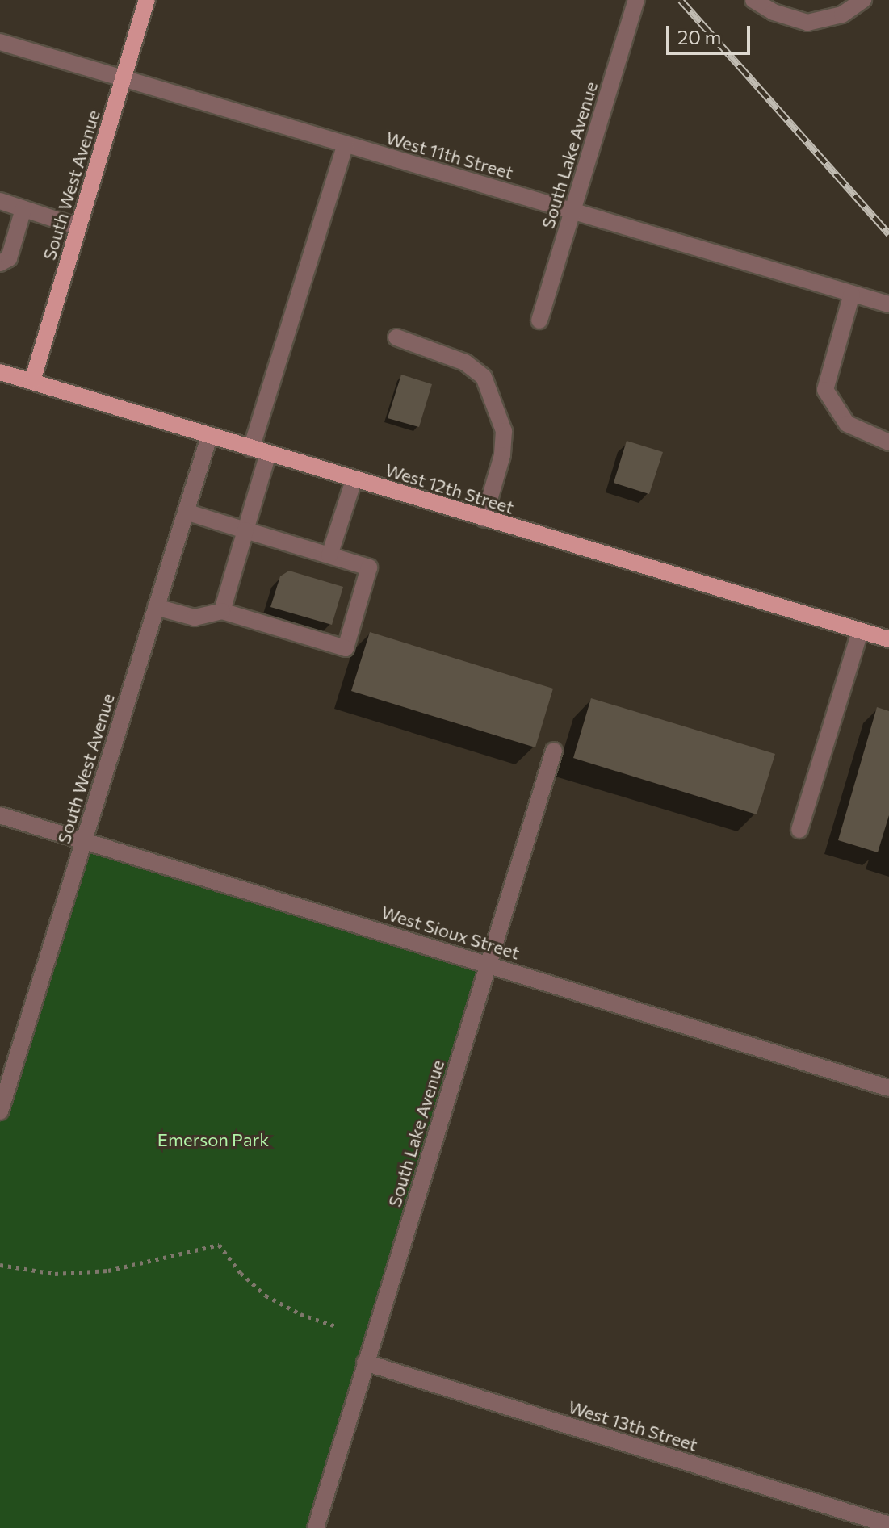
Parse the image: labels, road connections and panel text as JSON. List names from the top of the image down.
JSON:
{
  "streets": {
    "main road": ["South West Avenue", "West 12th Street"],
    "street": [
      "West 11th Street",
      "South Lake Avenue",
      "West Sioux Street",
      "West 13th Street"
    ]
  },
  "crossings": [
    ["West 11th Street", "South Lake Avenue"],
    ["West 11th Street", "South West Avenue"],
    ["South Lake Avenue", "West Sioux Street"],
    ["South Lake Avenue", "West 13th Street"],
    ["South West Avenue", "West 12th Street"],
    ["South West Avenue", "West Sioux Street"]
  ],
  "parks": ["Emerson Park"],
  "scale_bar": "20 m"
}
